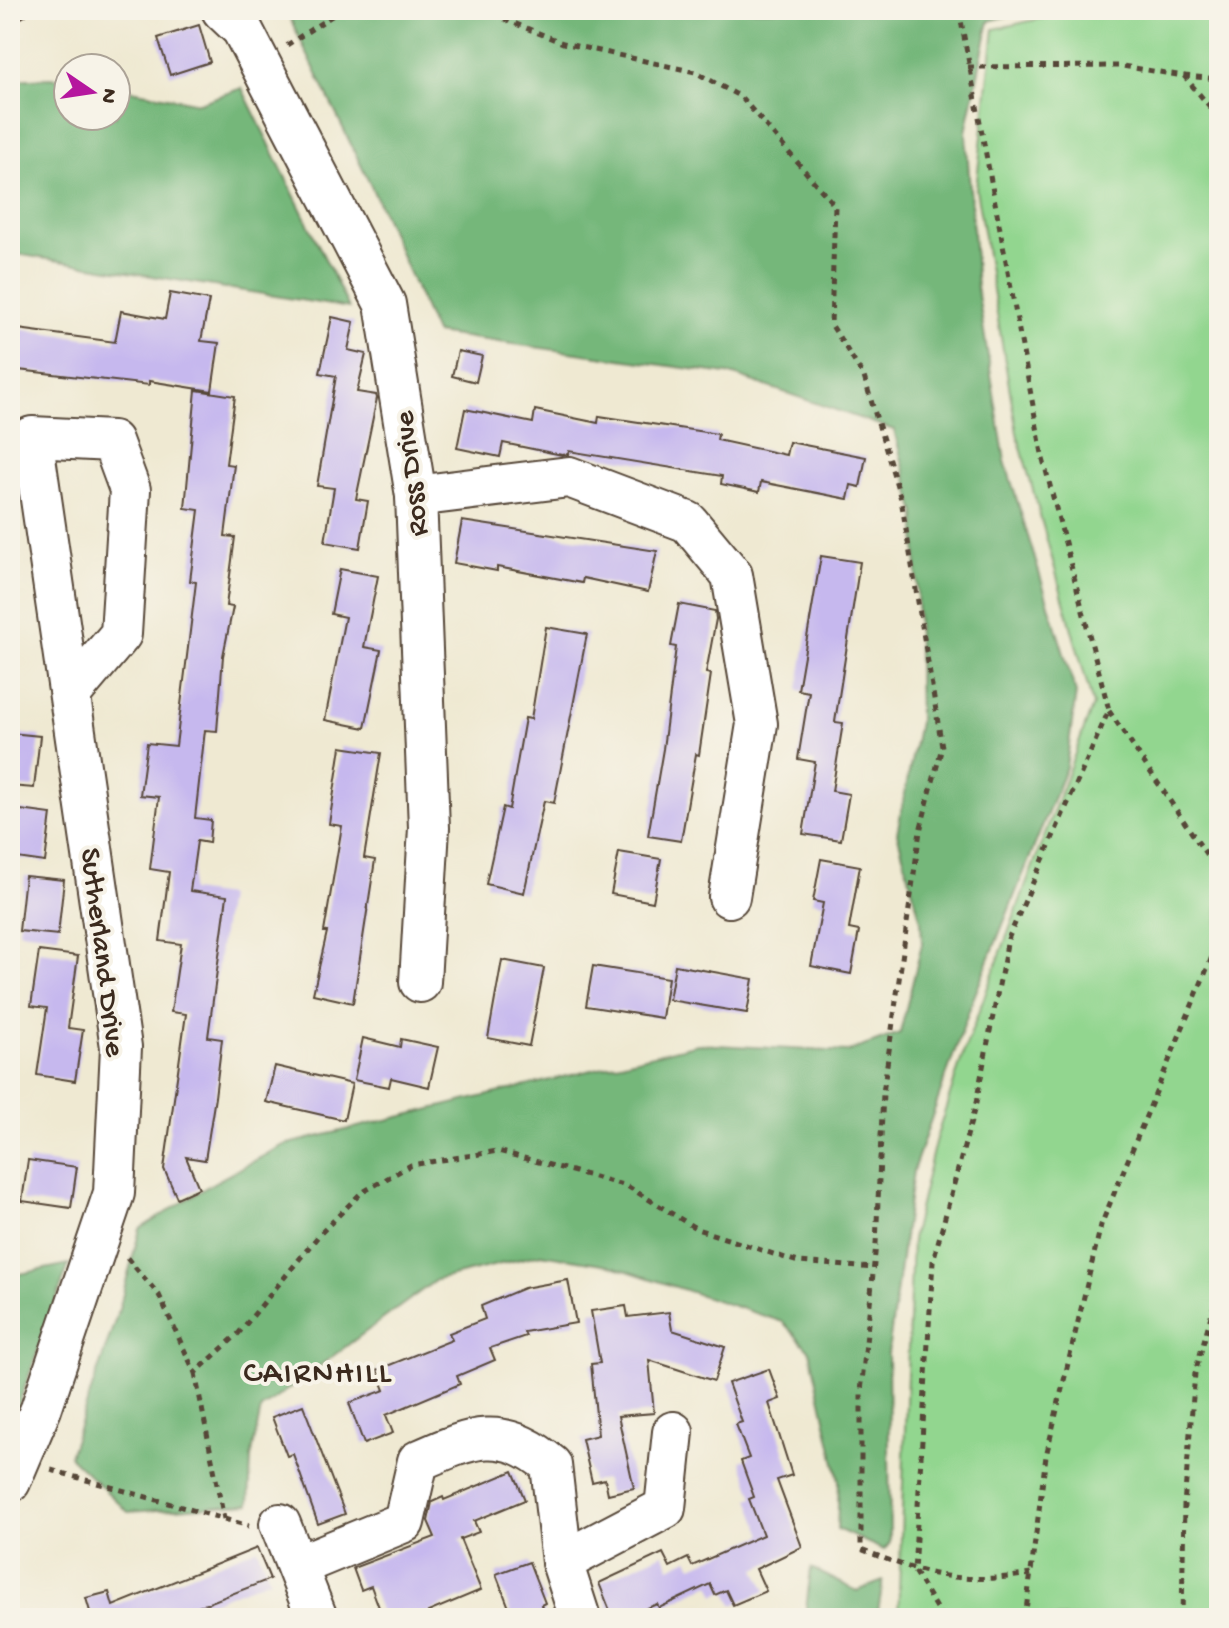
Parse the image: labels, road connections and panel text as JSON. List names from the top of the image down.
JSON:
{
  "streets": {
    "street": ["Ross Drive", "Sutherland Drive"]
  },
  "districts": ["CAIRNHILL"],
  "north": "right"
}
